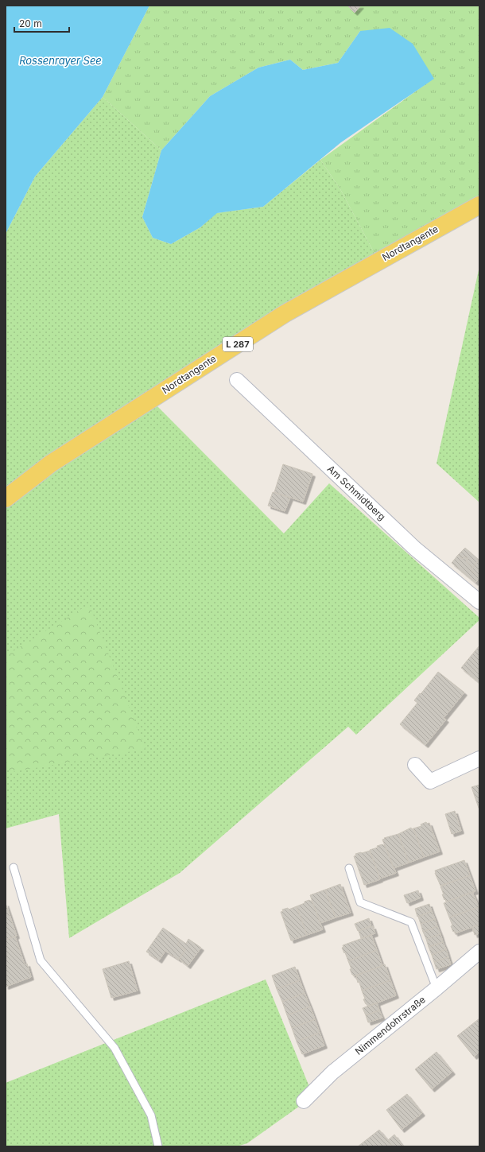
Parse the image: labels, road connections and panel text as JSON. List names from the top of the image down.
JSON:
{
  "streets": {
    "main road": ["Nordtangente", "L 287"],
    "street": ["Am Schmidtberg", "Nimmendohrstraße"]
  },
  "water": ["Rossenrayer See"],
  "scale_bar": "20 m"
}
